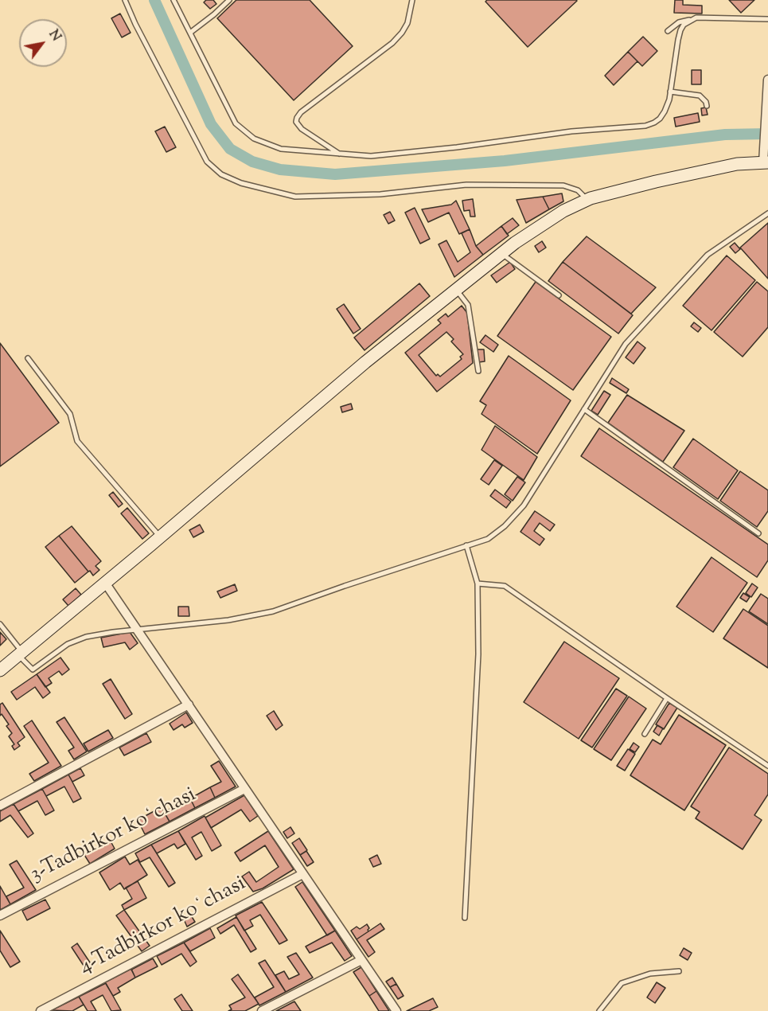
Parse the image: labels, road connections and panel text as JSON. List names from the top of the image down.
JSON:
{
  "streets": {
    "street": ["3-Tadbirkor koʻchasi", "4-Tadbirkor koʻchasi"]
  },
  "north": "top right"
}
